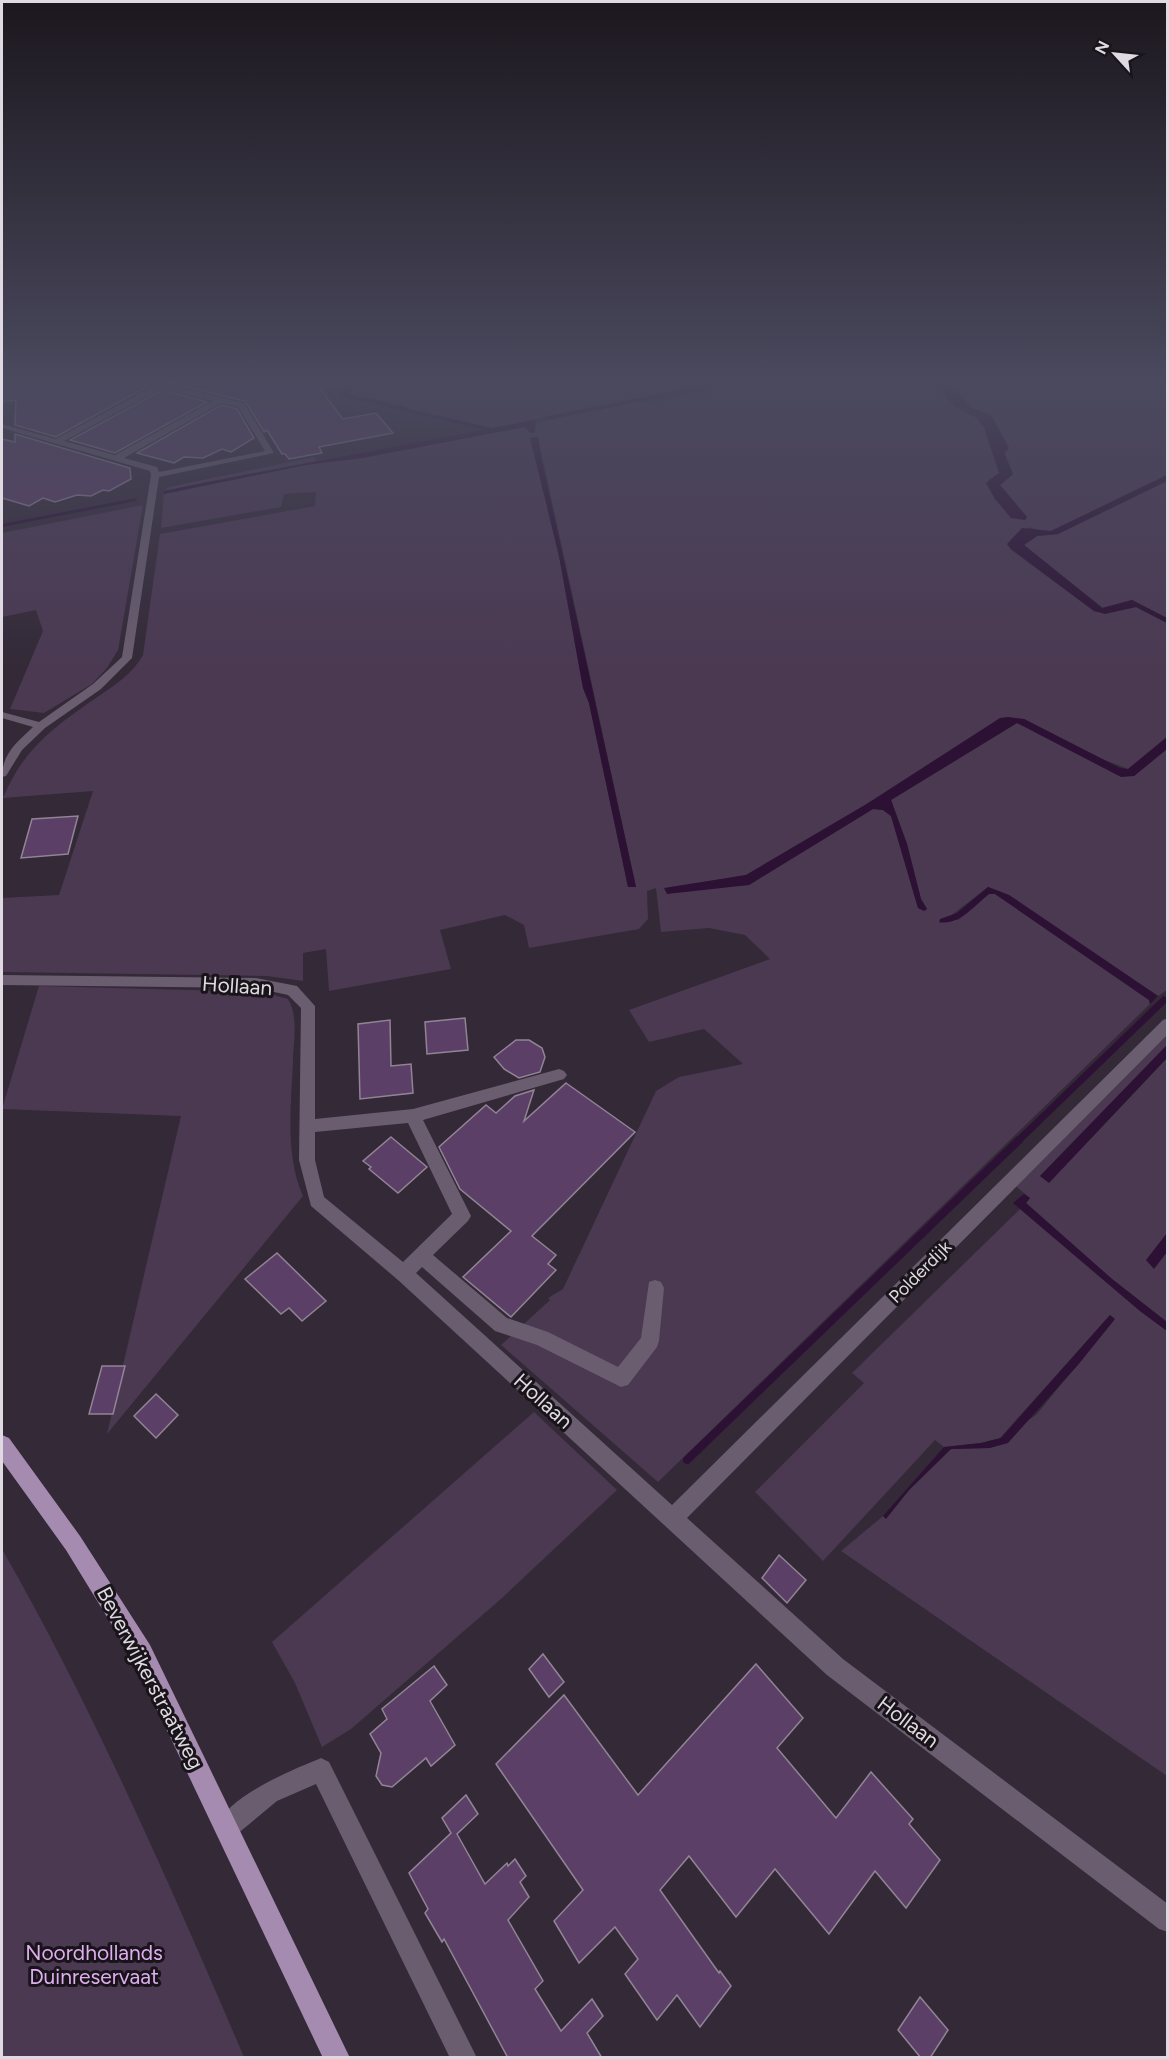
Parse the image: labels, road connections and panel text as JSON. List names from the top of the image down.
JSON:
{
  "streets": {
    "main road": ["Beverwijkerstraatweg"],
    "street": ["Hollaan", "Polderdijk"]
  },
  "crossings": [
    ["Hollaan", "Polderdijk"]
  ],
  "parks": ["Noordhollands Duinreservaat"],
  "north": "top left"
}
